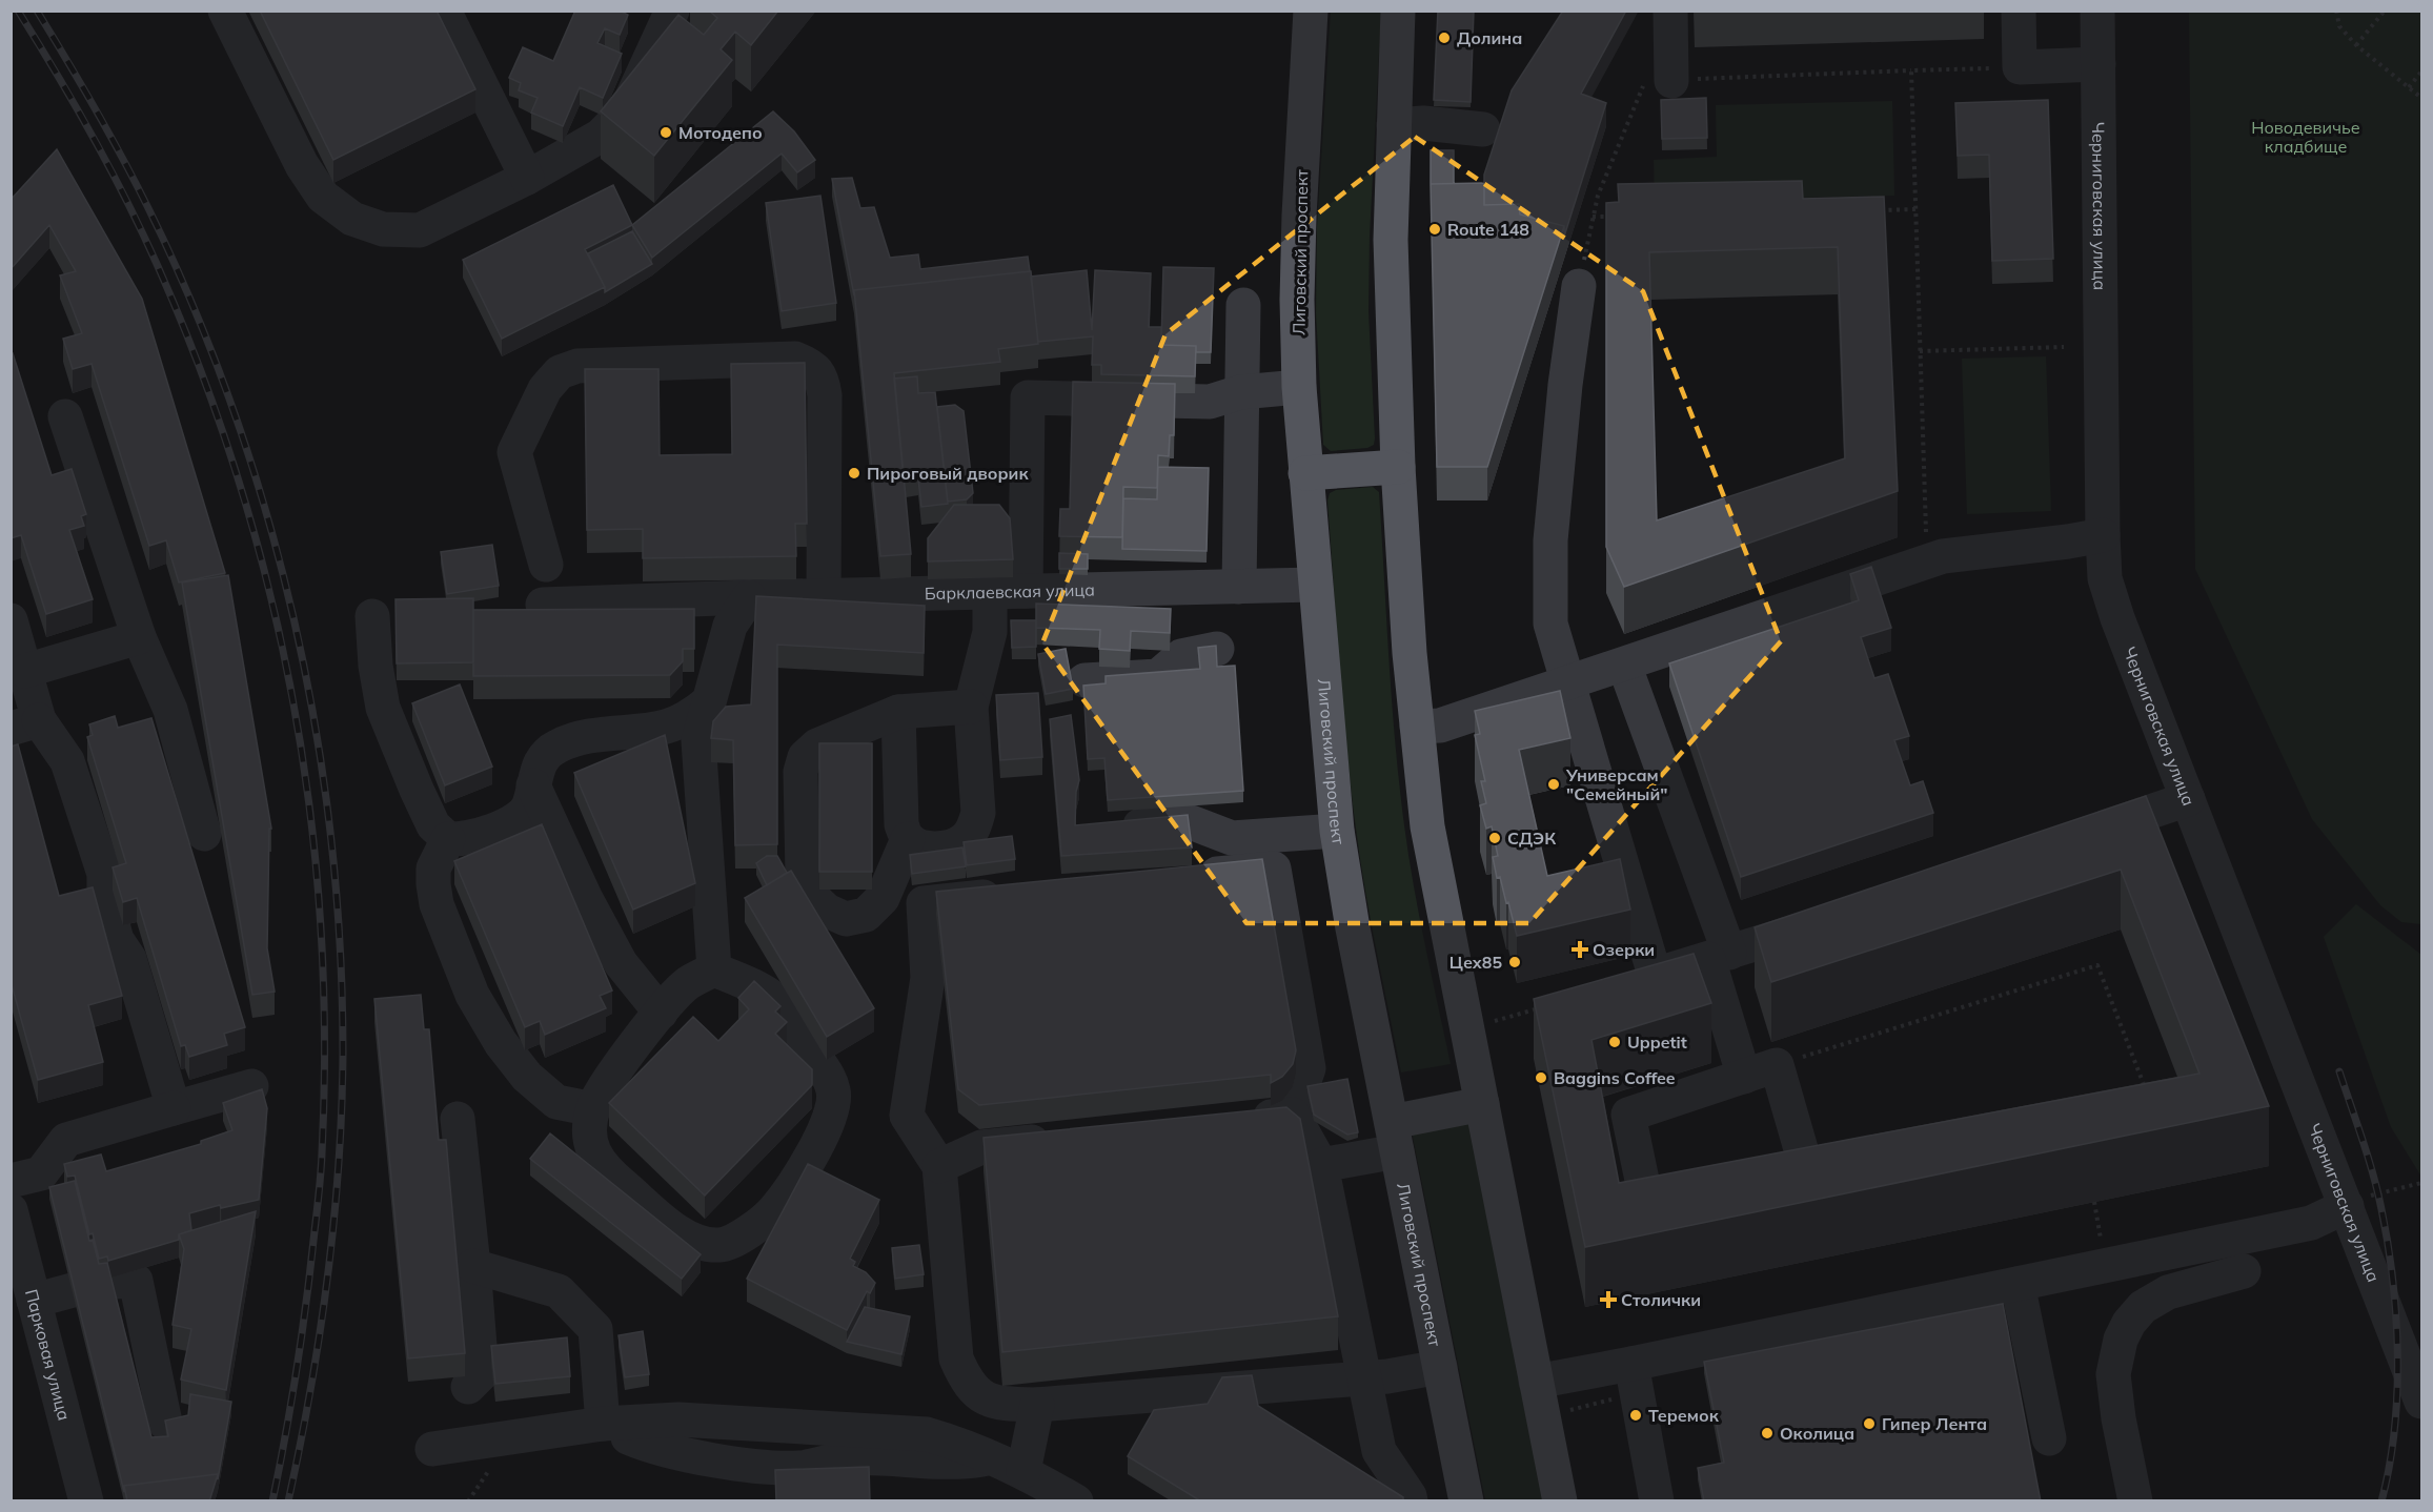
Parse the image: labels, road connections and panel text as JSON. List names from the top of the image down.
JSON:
{
  "streets": {
    "main road": ["Лиговский проспект"],
    "street": ["Черниговская улица", "Барклаевская улица", "Парковая улица"]
  },
  "crossings": [
    ["Лиговский проспект", "Барклаевская улица"]
  ],
  "parks": ["Новодевичье кладбище"],
  "places": {
    "other": [
      "Долина",
      "Мотодепо",
      "Route 148",
      "Пироговый дворик",
      "Универсам \"Семейный\"",
      "СДЭК",
      "Цех85",
      "Uppetit",
      "Baggins Coffee",
      "Теремок",
      "Гипер Лента",
      "Околица"
    ],
    "health": ["Озерки", "Столички"]
  }
}
